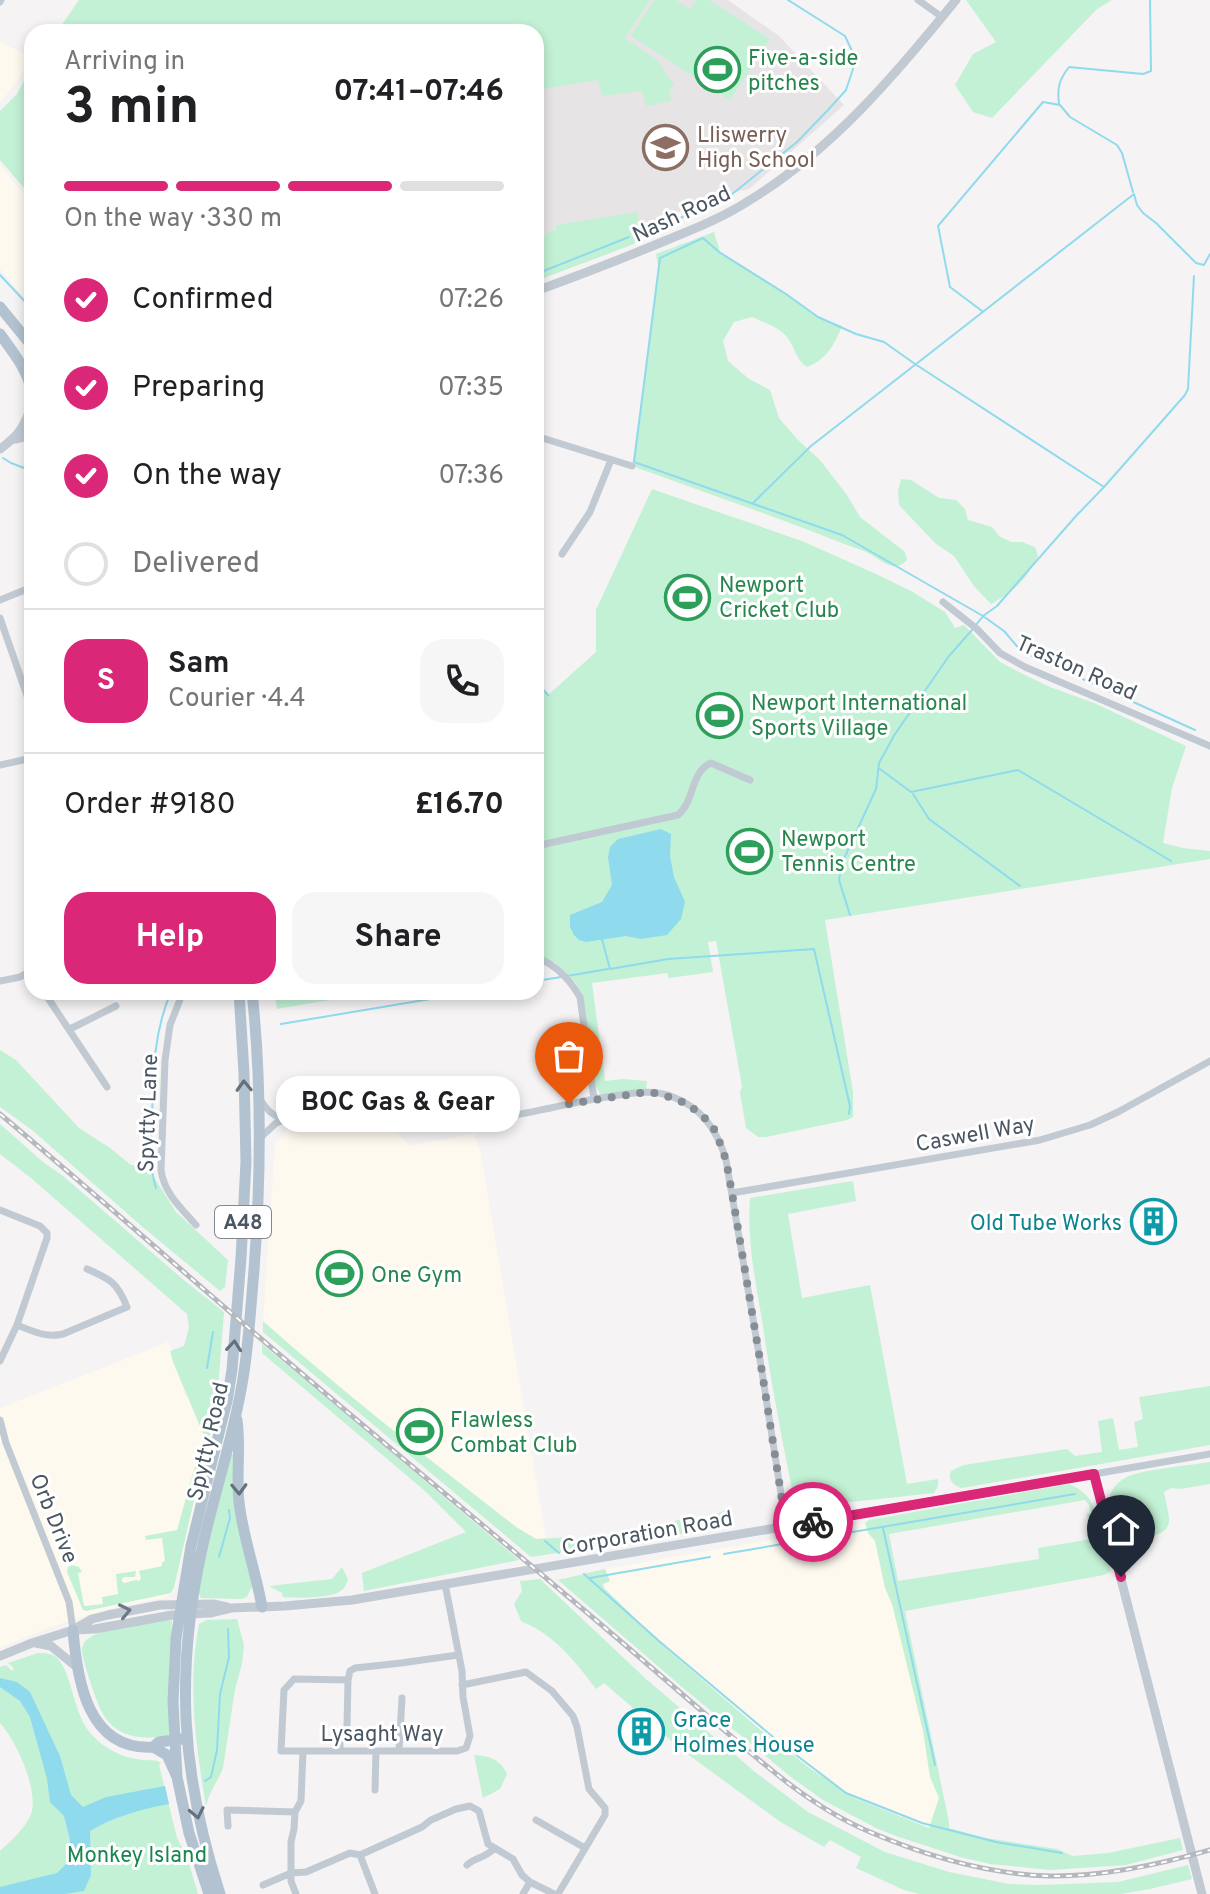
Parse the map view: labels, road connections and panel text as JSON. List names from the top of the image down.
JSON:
{
  "streets": {
    "main road": ["A48", "Spytty Road"],
    "street": [
      "Nash Road",
      "Traston Road",
      "Spytty Lane",
      "Caswell Way",
      "Orb Drive",
      "Corporation Road",
      "Lysaght Way"
    ]
  },
  "crossings": [
    ["A48", "Spytty Road"],
    ["Spytty Road", "Corporation Road"],
    ["Orb Drive", "Corporation Road"],
    ["Corporation Road", "Lysaght Way"]
  ],
  "parks": ["Monkey Island"],
  "places": {
    "sports": [
      "Five-a-side pitches",
      "Newport Cricket Club",
      "Newport International Sports Village",
      "Newport Tennis Centre",
      "One Gym",
      "Flawless Combat Club"
    ],
    "school or university": ["Lliswerry High School"],
    "other": ["BOC Gas & Gear"],
    "building": ["Old Tube Works", "Grace Holmes House"]
  },
  "page": {
    "heading": ["3 min", "Arriving in", "07:41–07:46"],
    "panel": [
      "Sam",
      "Courier · 4.4",
      "Order #9180",
      "£16.70"
    ],
    "bar": "On the way · 330 m",
    "list": [
      ["Confirmed", "07:26"],
      ["Preparing", "07:35"],
      ["On the way", "07:36"],
      "Delivered"
    ],
    "round": "S",
    "buttons": ["Help", "Share"],
    "bubble": "BOC Gas & Gear"
  }
}
